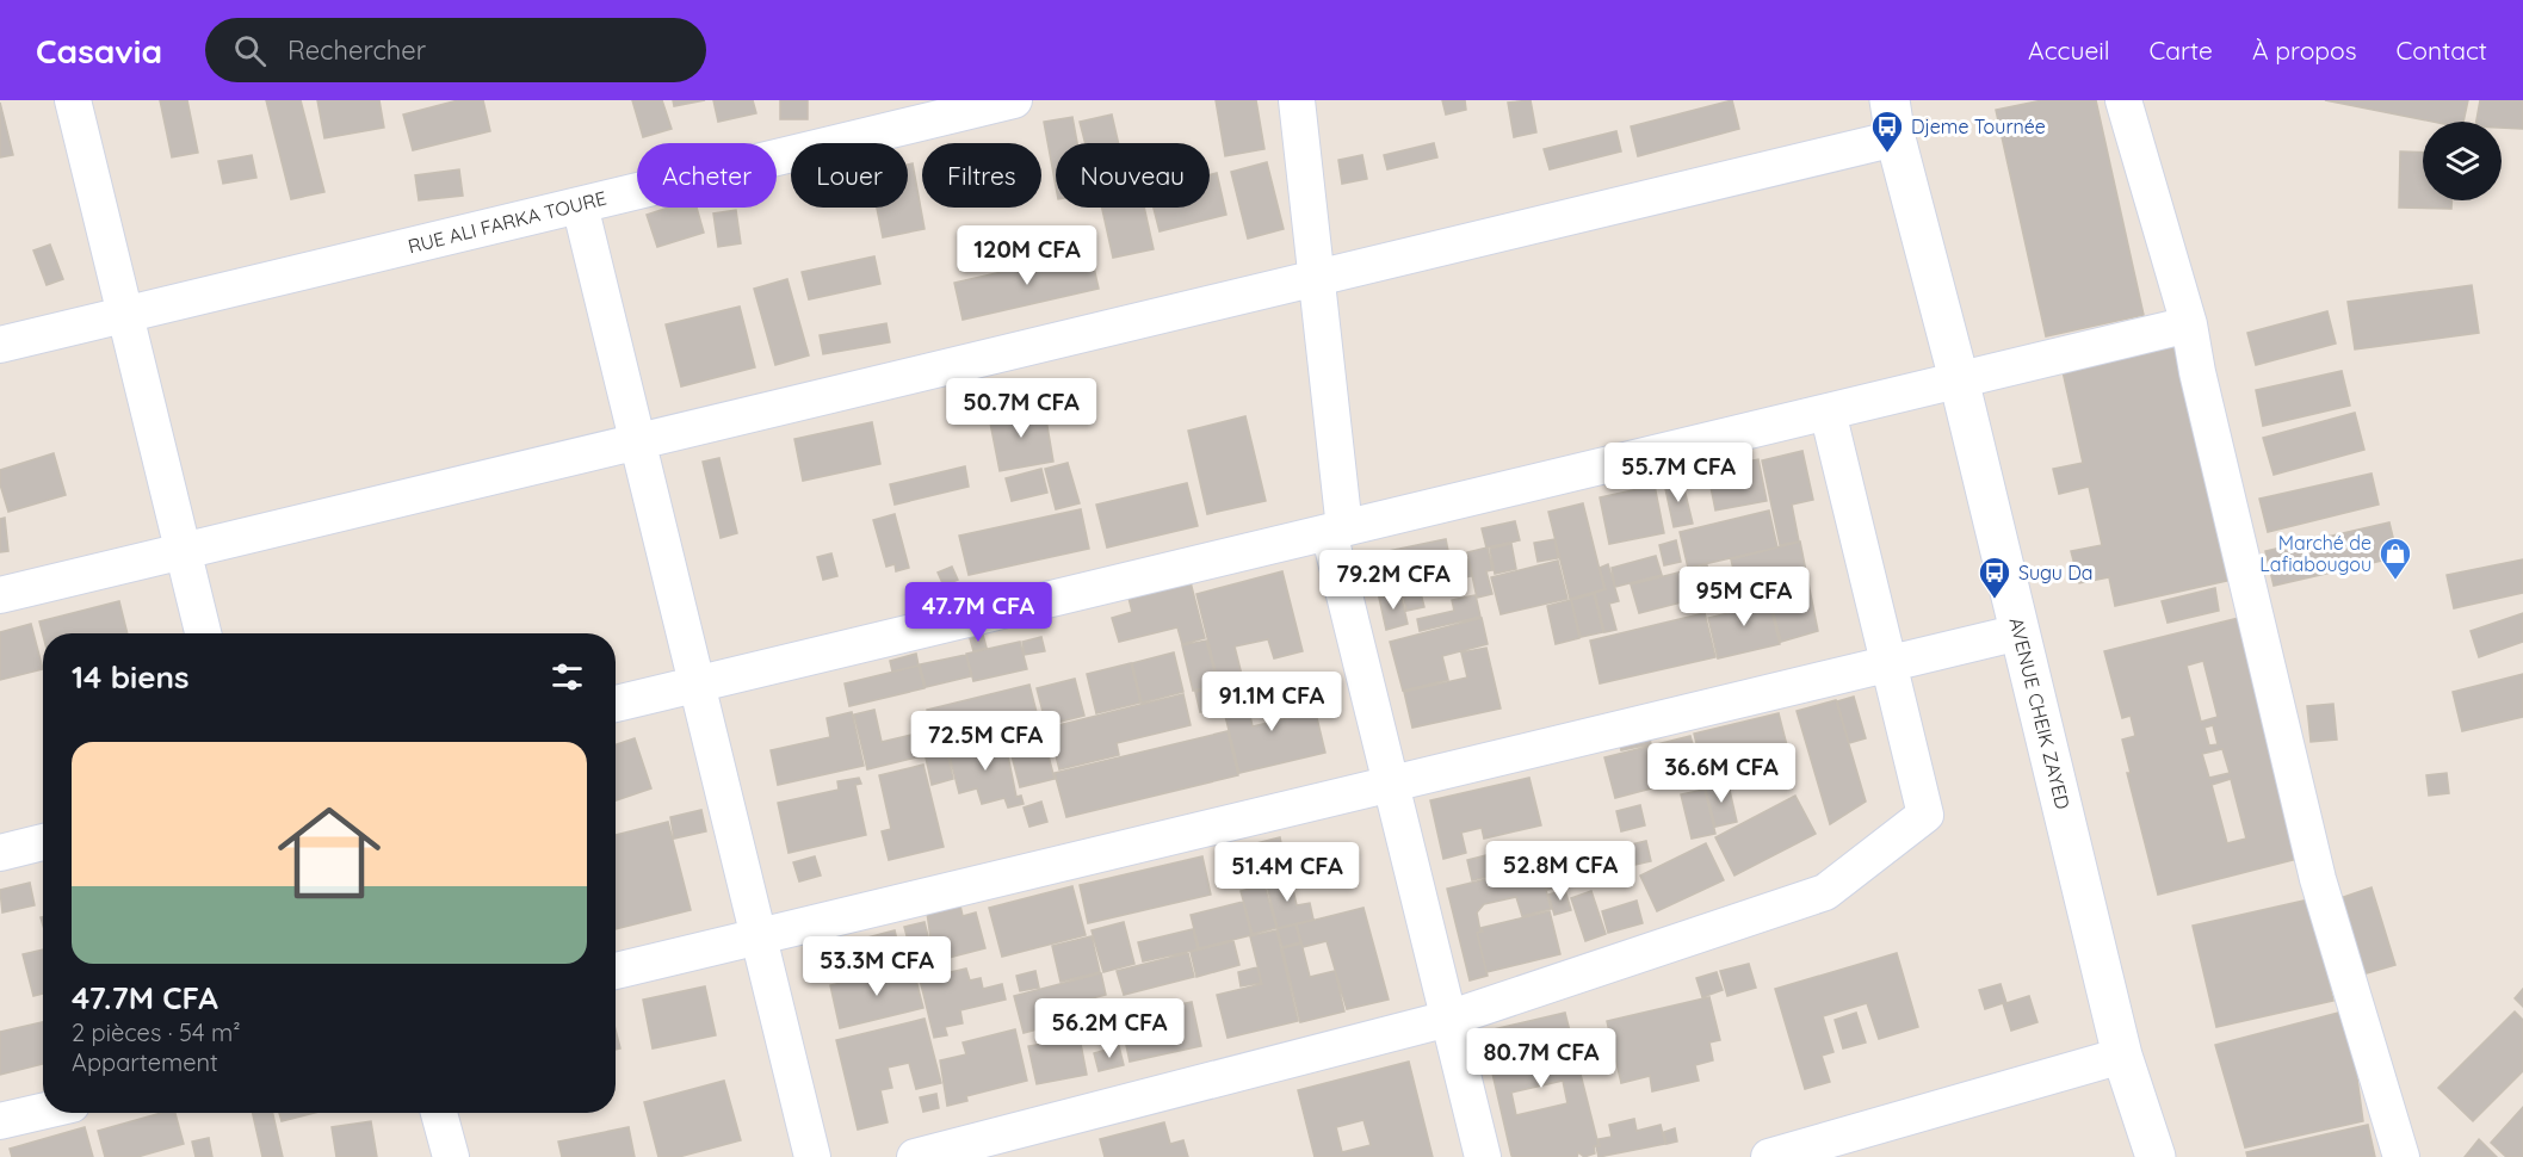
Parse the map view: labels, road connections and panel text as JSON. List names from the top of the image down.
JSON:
{
  "streets": {
    "street": ["RUE ALI FARKA TOURE", "AVENUE CHEIK ZAYED"]
  },
  "places": {
    "bus stop": ["Djeme Tournée", "Sugu Da"],
    "shop": ["Marché de Lafiabougou"]
  },
  "page": {
    "header": "Casavia",
    "search": "Rechercher",
    "nav": [
      "Accueil",
      "Carte",
      "À propos",
      "Contact"
    ],
    "chip": [
      "Acheter",
      "Louer",
      "Filtres",
      "Nouveau"
    ],
    "price": [
      "120M CFA",
      "50.7M CFA",
      "55.7M CFA",
      "79.2M CFA",
      "95M CFA",
      "47.7M CFA",
      "91.1M CFA",
      "72.5M CFA",
      "36.6M CFA",
      "52.8M CFA",
      "51.4M CFA",
      "53.3M CFA",
      "56.2M CFA",
      "80.7M CFA"
    ],
    "heading": "14 biens",
    "list": [
      {
        "name": "47.7M CFA",
        "note": "2 pièces · 54 m² · Appartement"
      }
    ]
  }
}
